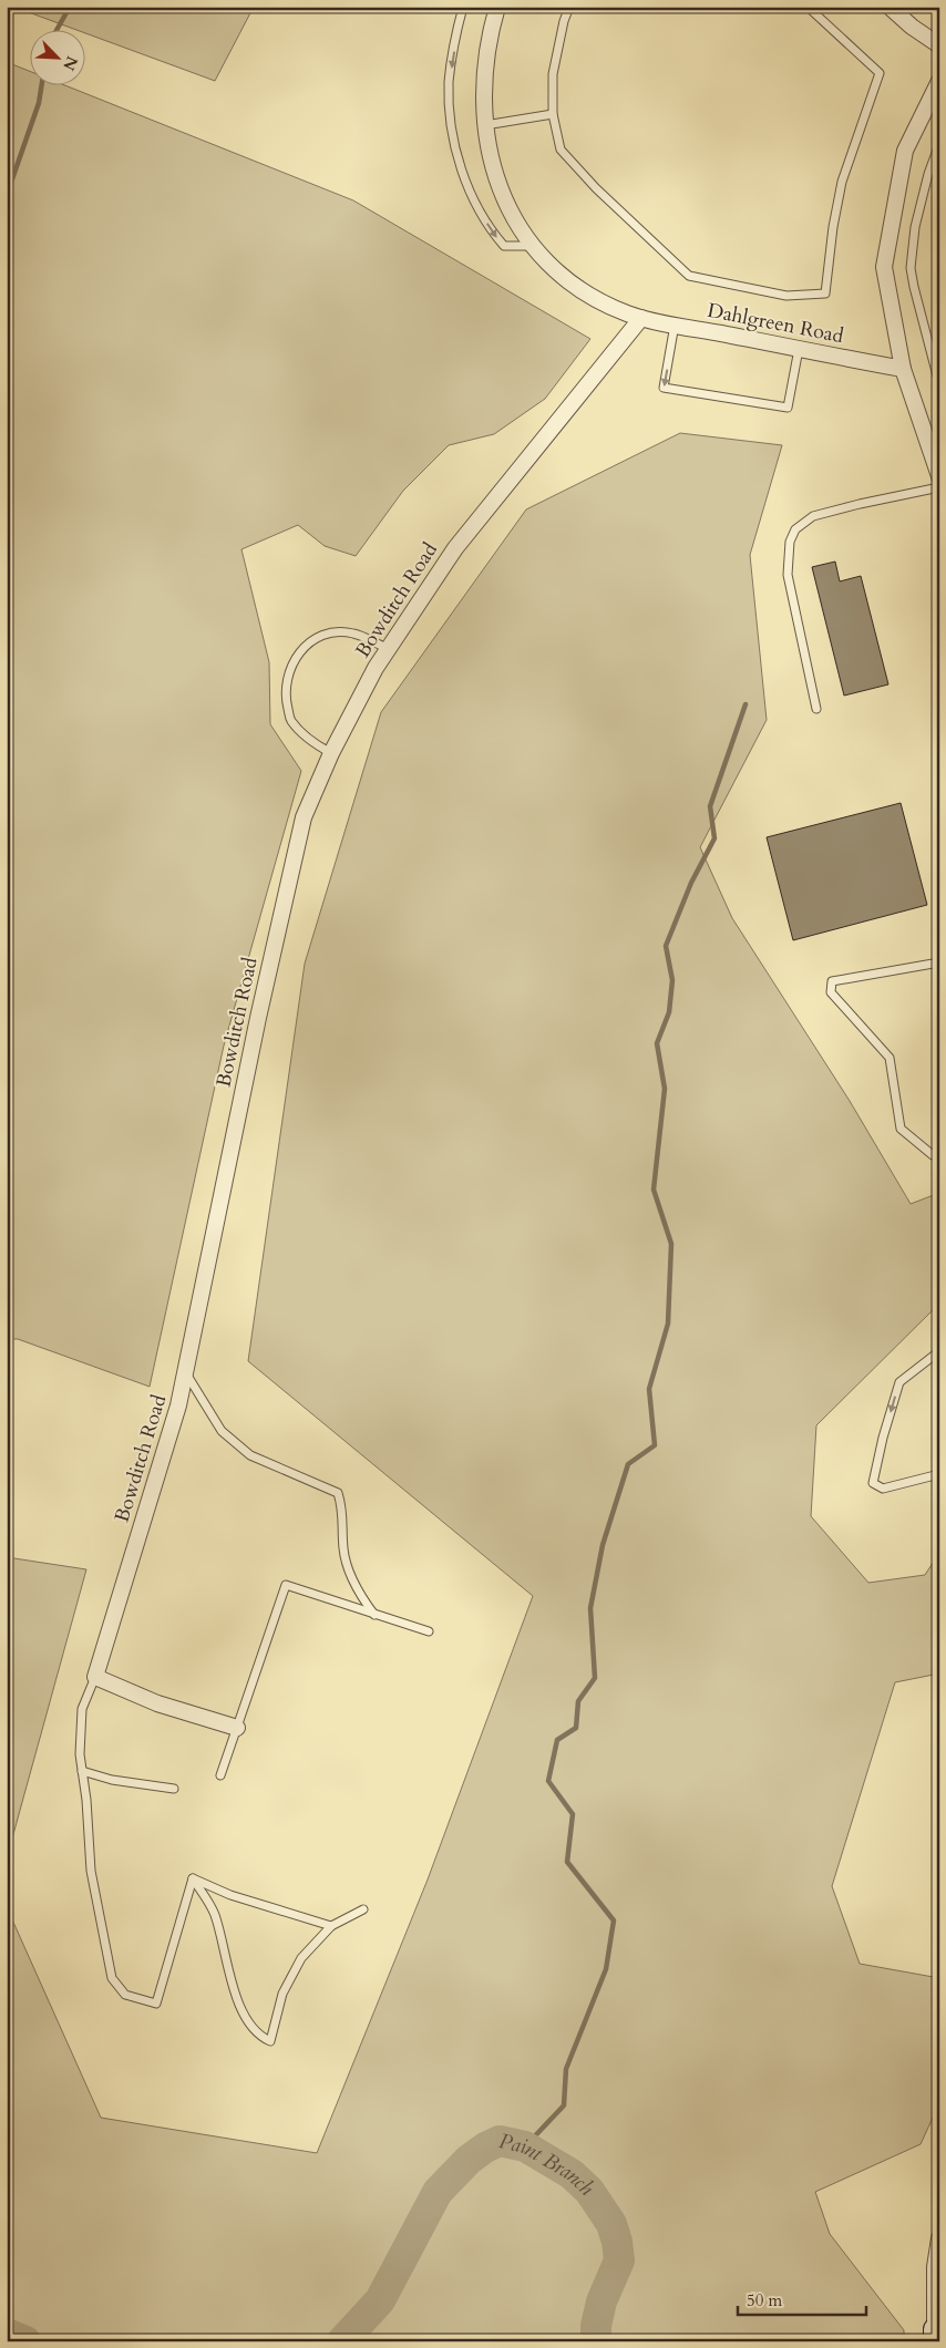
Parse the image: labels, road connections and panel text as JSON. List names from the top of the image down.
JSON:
{
  "streets": {
    "street": ["Dahlgreen Road", "Bowditch Road"]
  },
  "crossings": [
    ["Dahlgreen Road", "Bowditch Road"]
  ],
  "water": ["Paint Branch"],
  "scale_bar": "50 m",
  "north": "bottom right"
}
